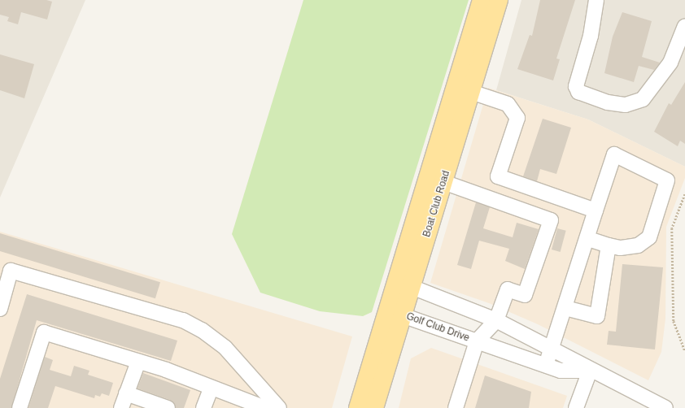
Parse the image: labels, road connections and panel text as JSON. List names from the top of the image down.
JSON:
{
  "streets": {
    "main road": ["Boat Club Road"],
    "street": ["Golf Club Drive"]
  },
  "crossings": [
    ["Boat Club Road", "Golf Club Drive"]
  ]
}
